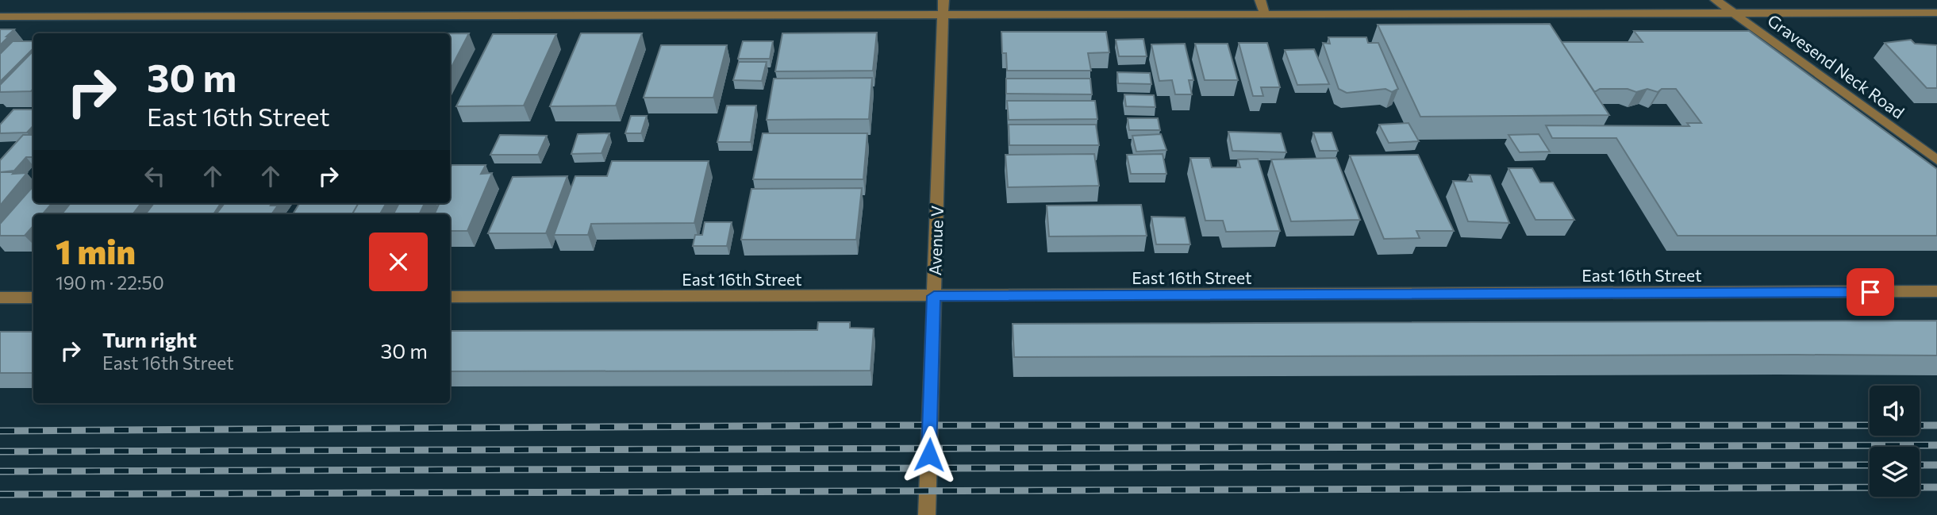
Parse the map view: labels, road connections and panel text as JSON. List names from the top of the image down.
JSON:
{
  "streets": {
    "street": ["Gravesend Neck Road", "Avenue V", "East 16th Street"]
  },
  "crossings": [
    ["Avenue V", "East 16th Street"]
  ],
  "page": {
    "turn": ["30 m", "East 16th Street"],
    "heading": ["1 min", "190 m · 22:50"],
    "list": [
      {
        "name": "Turn right",
        "note": "East 16th Street",
        "value": "30 m"
      }
    ]
  }
}
